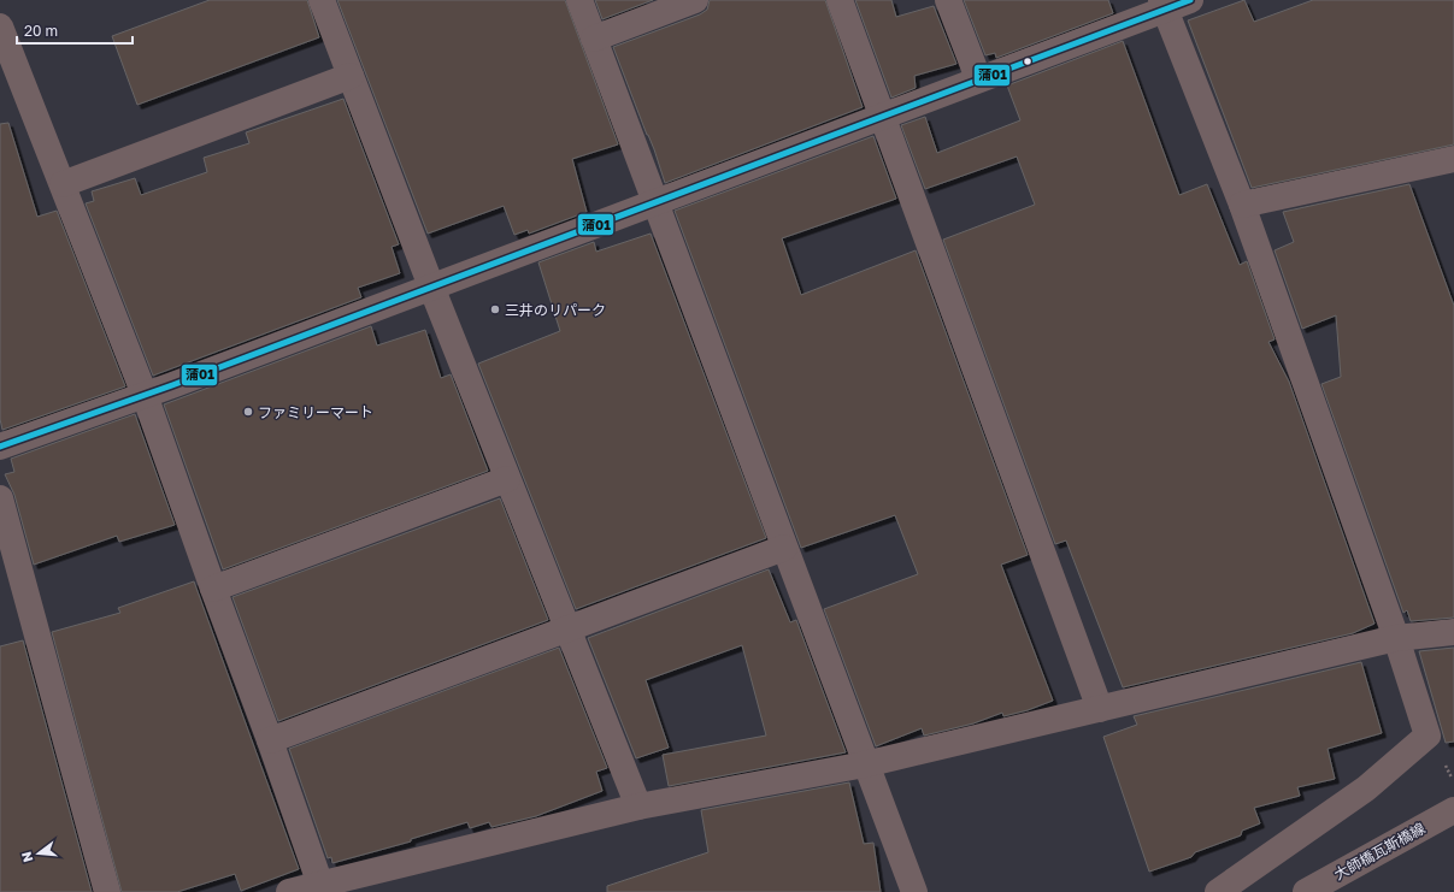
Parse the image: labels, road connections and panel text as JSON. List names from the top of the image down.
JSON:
{
  "streets": {
    "street": ["大師橋瓦斯橋線"]
  },
  "places": ["三井のリパーク", "ファミリーマート"],
  "lines": ["transit line 蒲01"],
  "scale_bar": "20 m",
  "north": "left"
}
